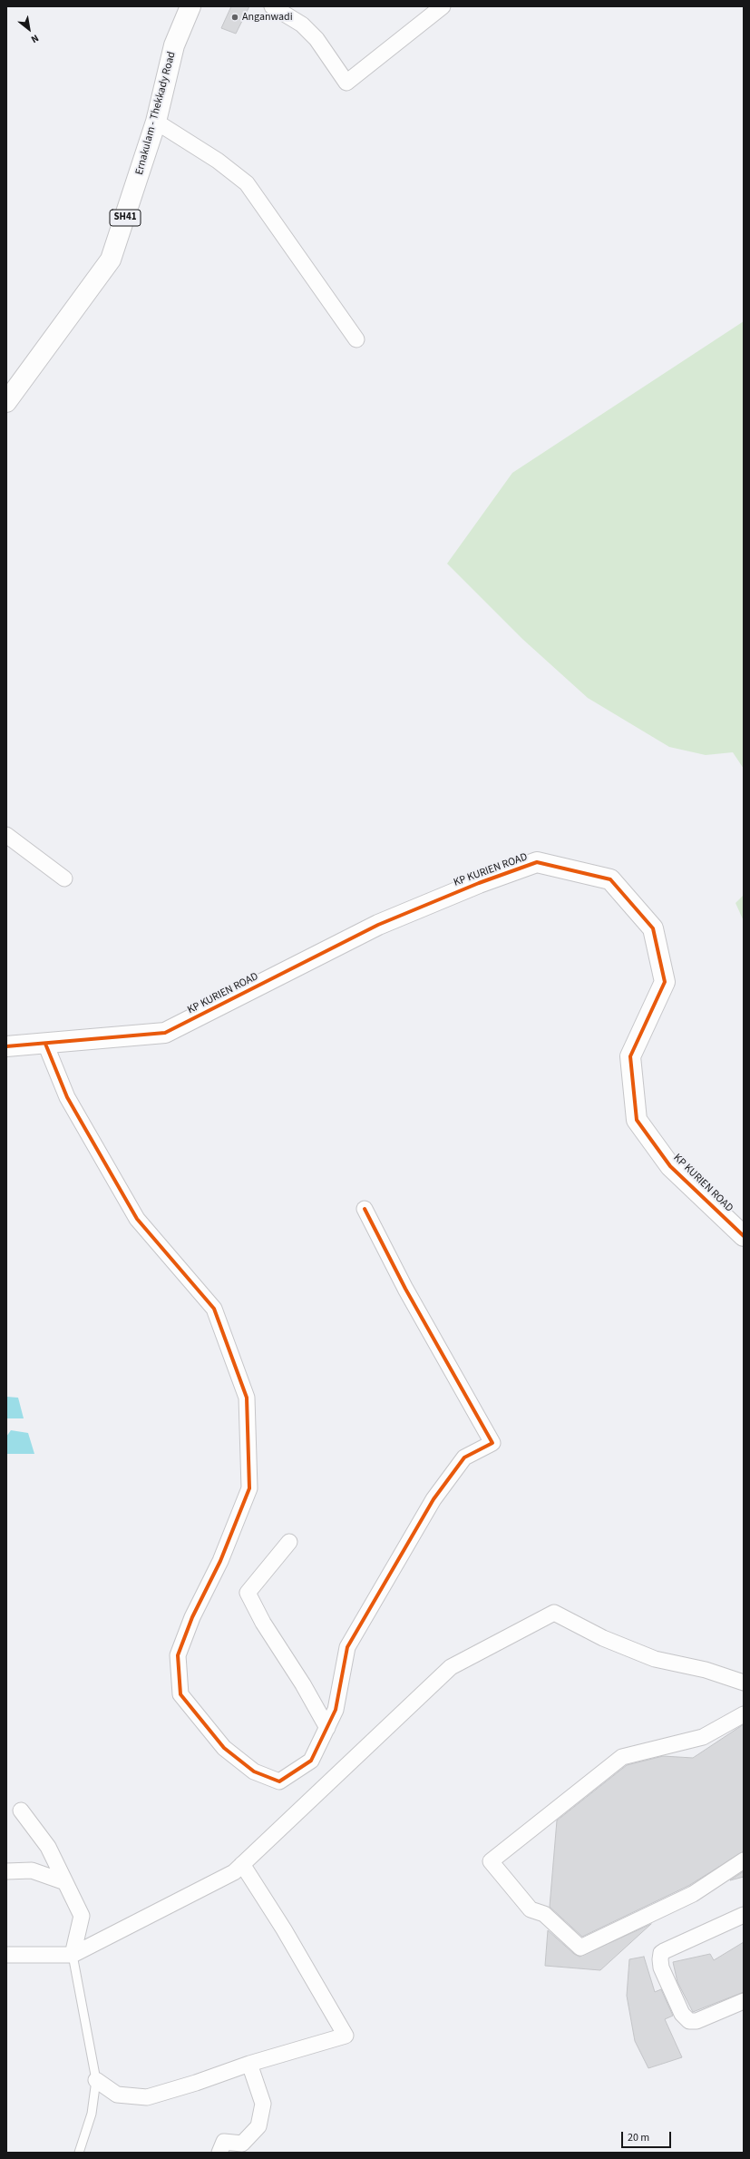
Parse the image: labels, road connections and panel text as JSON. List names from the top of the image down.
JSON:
{
  "streets": {
    "street": ["Ernakulam - Thekkady Road", "SH41", "KP KURIEN ROAD"]
  },
  "places": ["Anganwadi"],
  "scale_bar": "20 m",
  "north": "bottom right"
}
